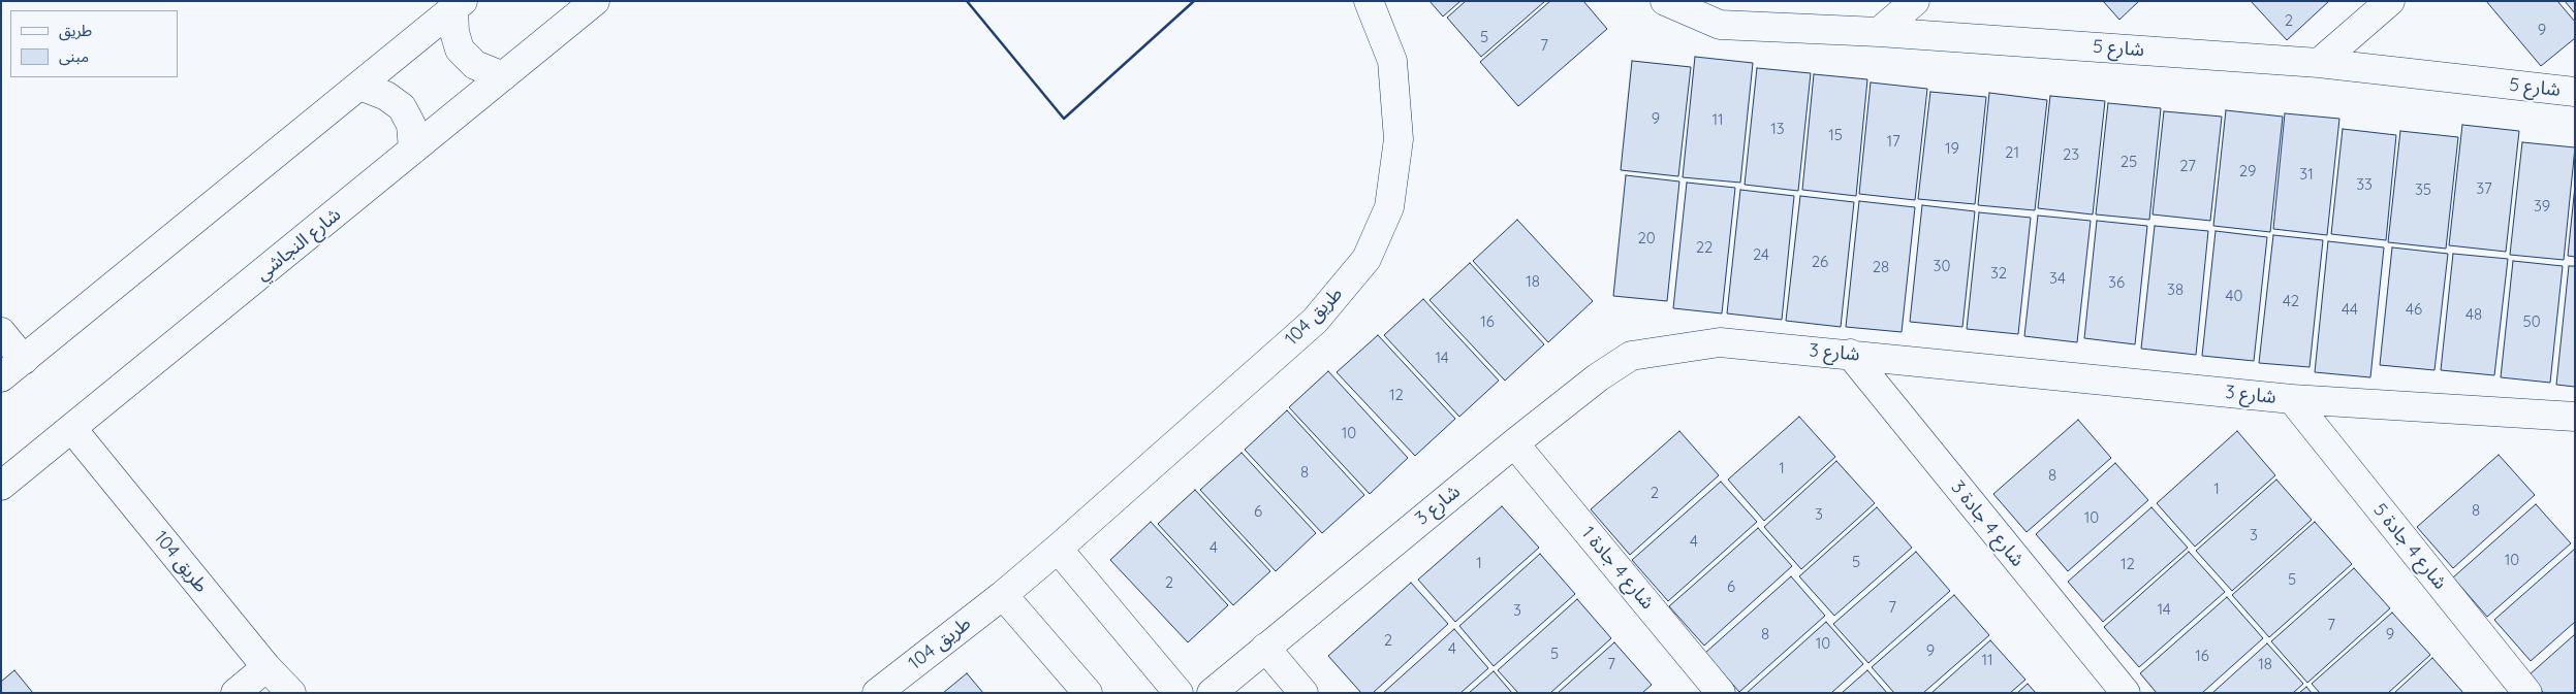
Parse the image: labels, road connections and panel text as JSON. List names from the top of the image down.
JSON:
{
  "streets": {
    "street": [
      "شارع 5",
      "شارع النجاشي",
      "طريق 104",
      "شارع 3",
      "شارع 4 جادة 3",
      "شارع 4 جادة 5",
      "شارع 4 جادة 1"
    ]
  },
  "crossings": [
    ["شارع النجاشي", "طريق 104"],
    ["شارع 3", "شارع 4 جادة 3"],
    ["شارع 3", "شارع 4 جادة 5"],
    ["شارع 3", "شارع 4 جادة 1"]
  ],
  "house_numbers": [
    "2",
    "9",
    "5",
    "7",
    "9",
    "11",
    "13",
    "15",
    "17",
    "19",
    "21",
    "23",
    "25",
    "27",
    "29",
    "31",
    "33",
    "37",
    "35",
    "39",
    "20",
    "22",
    "24",
    "26",
    "30",
    "28",
    "32",
    "34",
    "18",
    "36",
    "38",
    "40",
    "42",
    "44",
    "46",
    "48",
    "16",
    "50",
    "14",
    "12",
    "10",
    "1",
    "8",
    "8",
    "1",
    "2",
    "8",
    "6",
    "3",
    "10",
    "3",
    "4",
    "4",
    "10",
    "5",
    "1",
    "12",
    "5",
    "2",
    "6",
    "7",
    "14",
    "3",
    "7",
    "8",
    "9",
    "2",
    "10",
    "4",
    "9",
    "5",
    "16",
    "11",
    "7",
    "18"
  ],
  "legend": ["طريق", "مبنى"]
}
